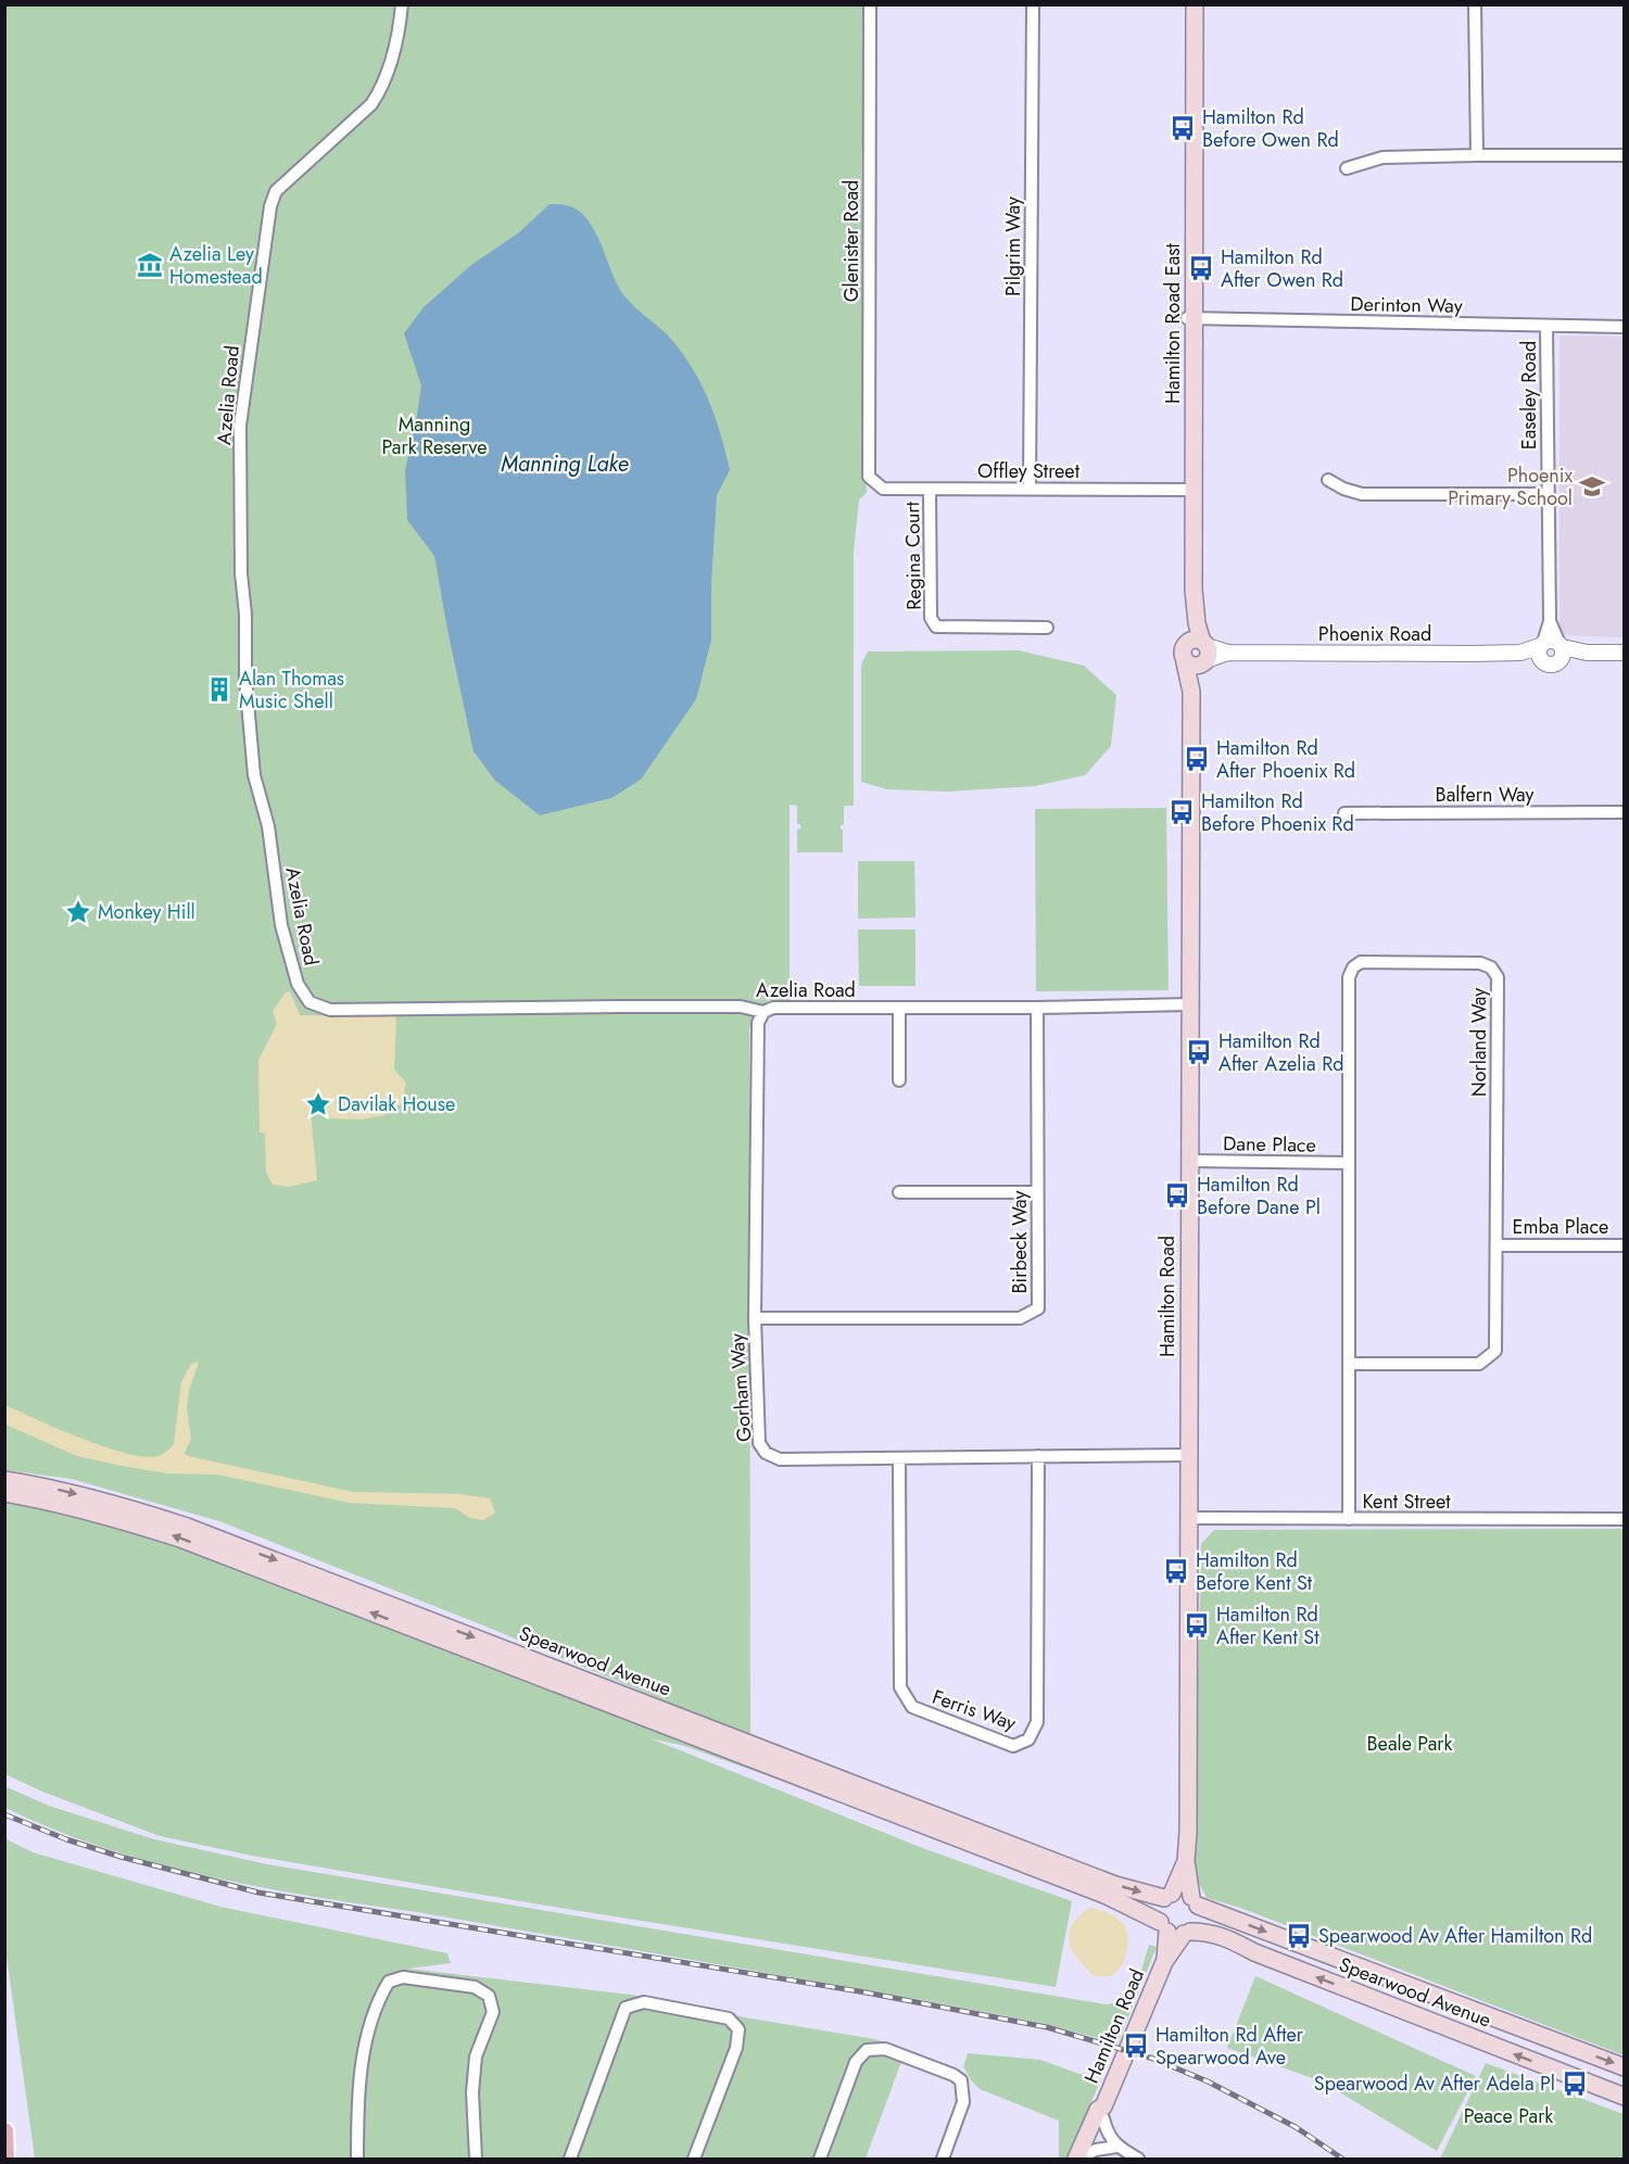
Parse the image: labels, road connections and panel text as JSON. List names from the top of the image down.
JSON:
{
  "streets": {
    "main road": ["Hamilton Road East", "Hamilton Road", "Spearwood Avenue"],
    "street": [
      "Glenister Road",
      "Pilgrim Way",
      "Derinton Way",
      "Azelia Road",
      "Easeley Road",
      "Offley Street",
      "Regina Court",
      "Phoenix Road",
      "Balfern Way",
      "Norland Way",
      "Dane Place",
      "Emba Place",
      "Birbeck Way",
      "Gorham Way",
      "Kent Street",
      "Ferris Way"
    ]
  },
  "crossings": [
    ["Glenister Road", "Offley Street"],
    ["Pilgrim Way", "Offley Street"],
    ["Derinton Way", "Hamilton Road East"],
    ["Derinton Way", "Easeley Road"],
    ["Hamilton Road East", "Offley Street"],
    ["Hamilton Road East", "Phoenix Road"],
    ["Hamilton Road East", "Hamilton Road"],
    ["Azelia Road", "Birbeck Way"],
    ["Azelia Road", "Hamilton Road"],
    ["Azelia Road", "Gorham Way"],
    ["Easeley Road", "Phoenix Road"],
    ["Offley Street", "Regina Court"],
    ["Phoenix Road", "Hamilton Road"],
    ["Norland Way", "Dane Place"],
    ["Norland Way", "Emba Place"],
    ["Norland Way", "Kent Street"],
    ["Dane Place", "Hamilton Road"],
    ["Birbeck Way", "Gorham Way"],
    ["Hamilton Road", "Gorham Way"],
    ["Hamilton Road", "Kent Street"],
    ["Hamilton Road", "Spearwood Avenue"],
    ["Gorham Way", "Ferris Way"]
  ],
  "water": ["Manning Lake"],
  "parks": ["Manning Park Reserve", "Beale Park", "Peace Park"],
  "places": {
    "bus stop": [
      "Hamilton Rd Before Owen Rd",
      "Hamilton Rd After Owen Rd",
      "Hamilton Rd After Phoenix Rd",
      "Hamilton Rd Before Phoenix Rd",
      "Hamilton Rd After Azelia Rd",
      "Hamilton Rd Before Dane Pl",
      "Hamilton Rd Before Kent St",
      "Hamilton Rd After Kent St",
      "Spearwood Av After Hamilton Rd",
      "Hamilton Rd After Spearwood Ave",
      "Spearwood Av After Adela Pl"
    ],
    "museum": ["Azelia Ley Homestead"],
    "school or university": ["Phoenix Primary School"],
    "building": ["Alan Thomas Music Shell"],
    "place": ["Monkey Hill", "Davilak House"]
  }
}
